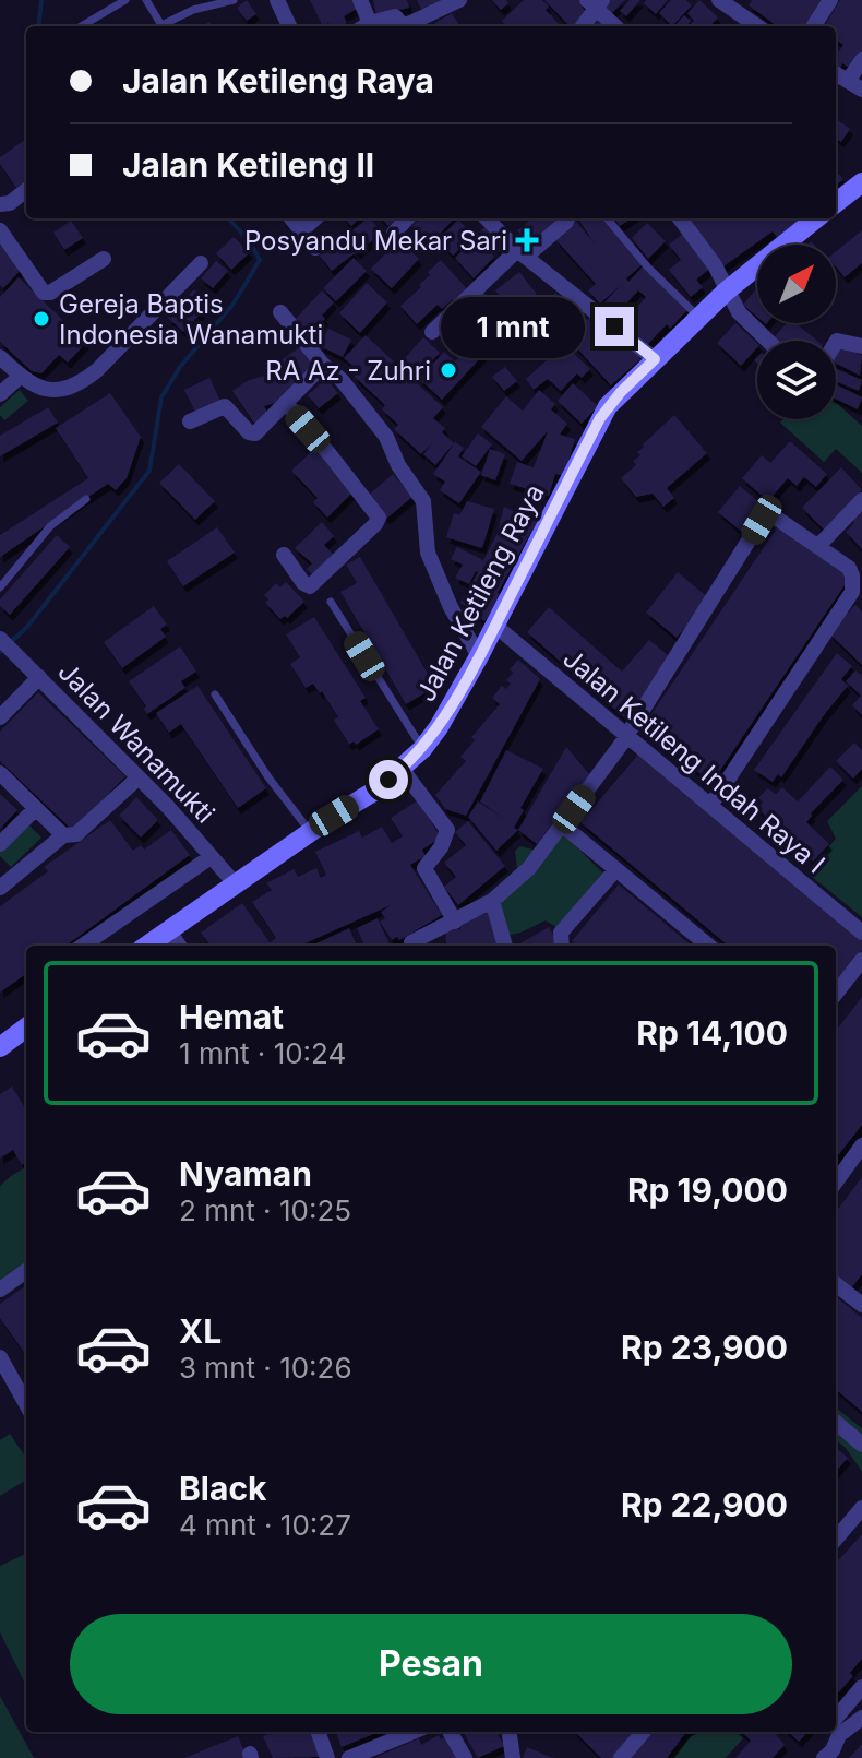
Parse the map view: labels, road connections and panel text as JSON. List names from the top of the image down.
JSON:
{
  "streets": {
    "main road": ["Jalan Ketileng Raya"],
    "street": ["Jalan Wanamukti", "Jalan Ketileng Indah Raya I"]
  },
  "crossings": [
    ["Jalan Ketileng Raya", "Jalan Wanamukti"],
    ["Jalan Ketileng Raya", "Jalan Ketileng Indah Raya I"]
  ],
  "places": {
    "health": ["Posyandu Mekar Sari"],
    "other": ["Gereja Baptis Indonesia Wanamukti", "RA Az - Zuhri"]
  },
  "north": "top right",
  "page": {
    "banner": ["Jalan Ketileng Raya", "Jalan Ketileng II"],
    "bubble": "1 mnt",
    "list": [
      {
        "name": "Hemat",
        "note": "1 mnt · 10:24",
        "value": "Rp 14,100"
      },
      {
        "name": "Nyaman",
        "note": "2 mnt · 10:25",
        "value": "Rp 19,000"
      },
      {
        "name": "XL",
        "note": "3 mnt · 10:26",
        "value": "Rp 23,900"
      },
      {
        "name": "Black",
        "note": "4 mnt · 10:27",
        "value": "Rp 22,900"
      }
    ],
    "buttons": "Pesan"
  }
}
